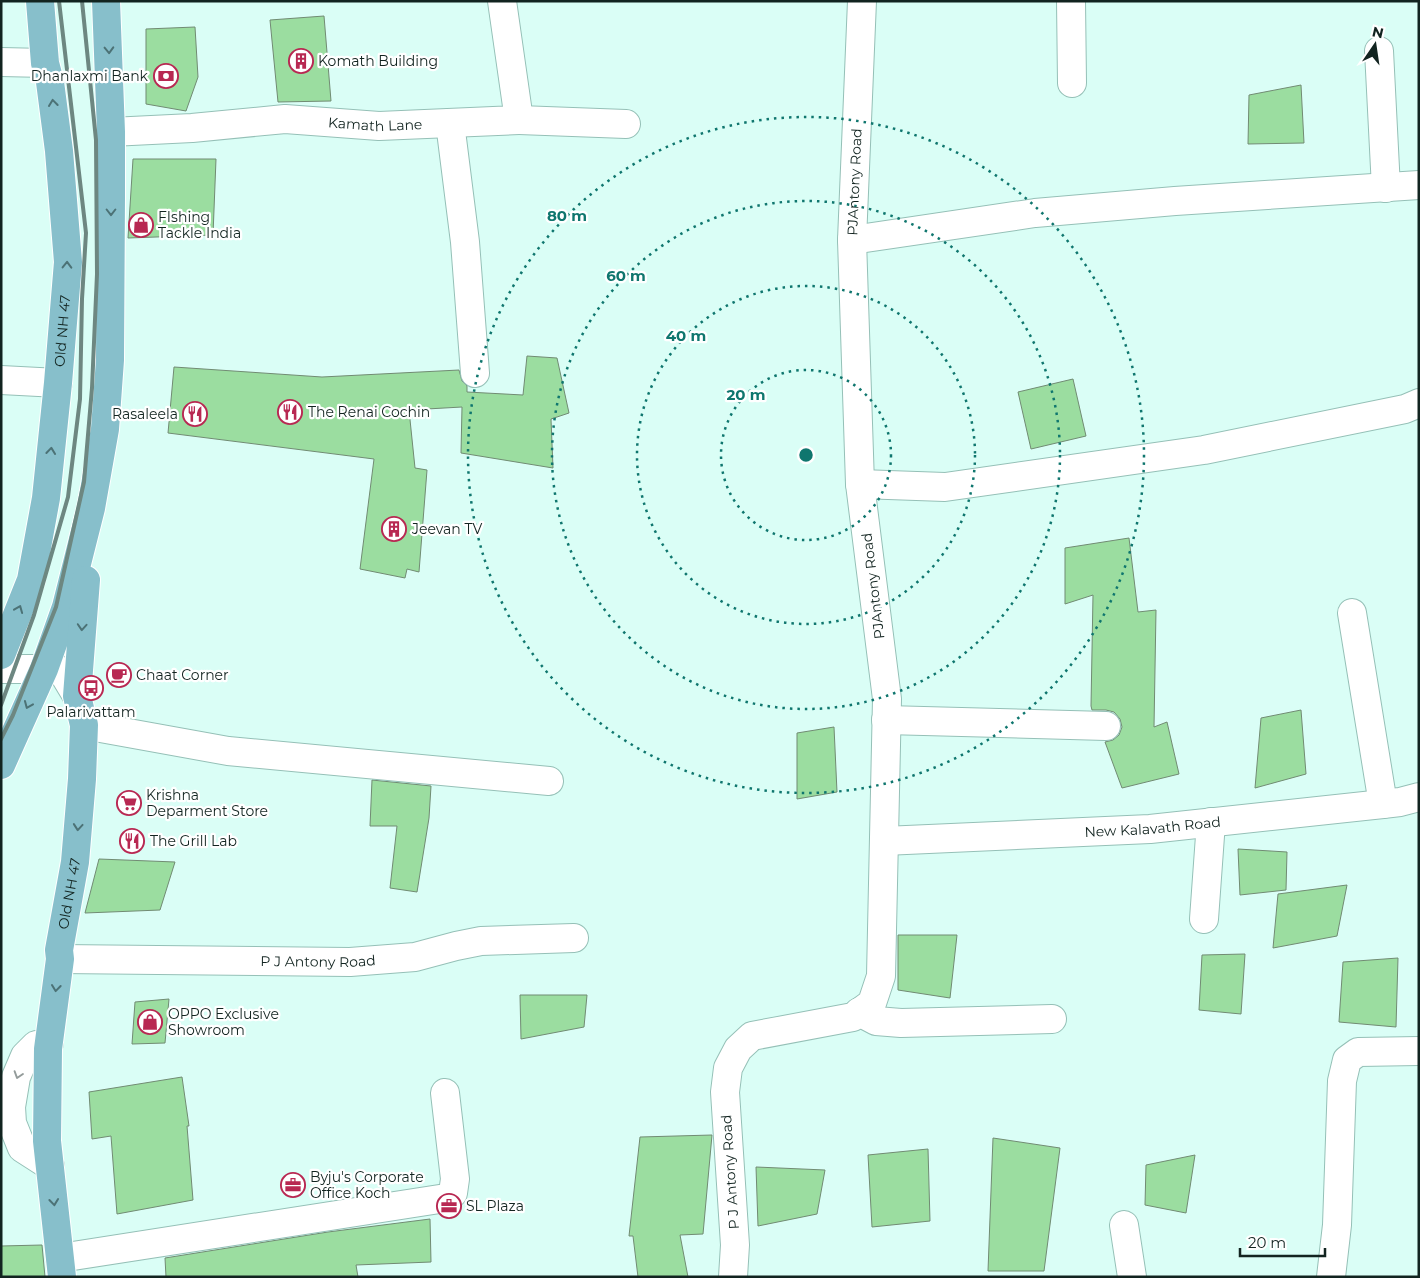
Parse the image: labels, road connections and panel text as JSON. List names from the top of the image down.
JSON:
{
  "streets": {
    "main road": ["Old NH 47"],
    "street": [
      "Kamath Lane",
      "PJAntony Road",
      "New Kalavath Road",
      "P J Antony Road"
    ]
  },
  "crossings": [
    ["Kamath Lane", "Old NH 47"],
    ["PJAntony Road", "New Kalavath Road"],
    ["PJAntony Road", "P J Antony Road"],
    ["Old NH 47", "P J Antony Road"]
  ],
  "places": {
    "building": ["Komath Building", "Jeevan TV"],
    "bank": ["Dhanlaxmi Bank"],
    "shop": ["FIshing Tackle India", "OPPO Exclusive Showroom"],
    "restaurant": ["The Renai Cochin", "Rasaleela", "The Grill Lab"],
    "cafe": ["Chaat Corner"],
    "bus stop": ["Palarivattam"],
    "supermarket": ["Krishna Deparment Store"],
    "office": ["Byju's Corporate Office Koch", "SL Plaza"]
  },
  "scale_bar": "20 m",
  "north": "top",
  "rings": [
    "80 m",
    "60 m",
    "40 m",
    "20 m"
  ]
}
